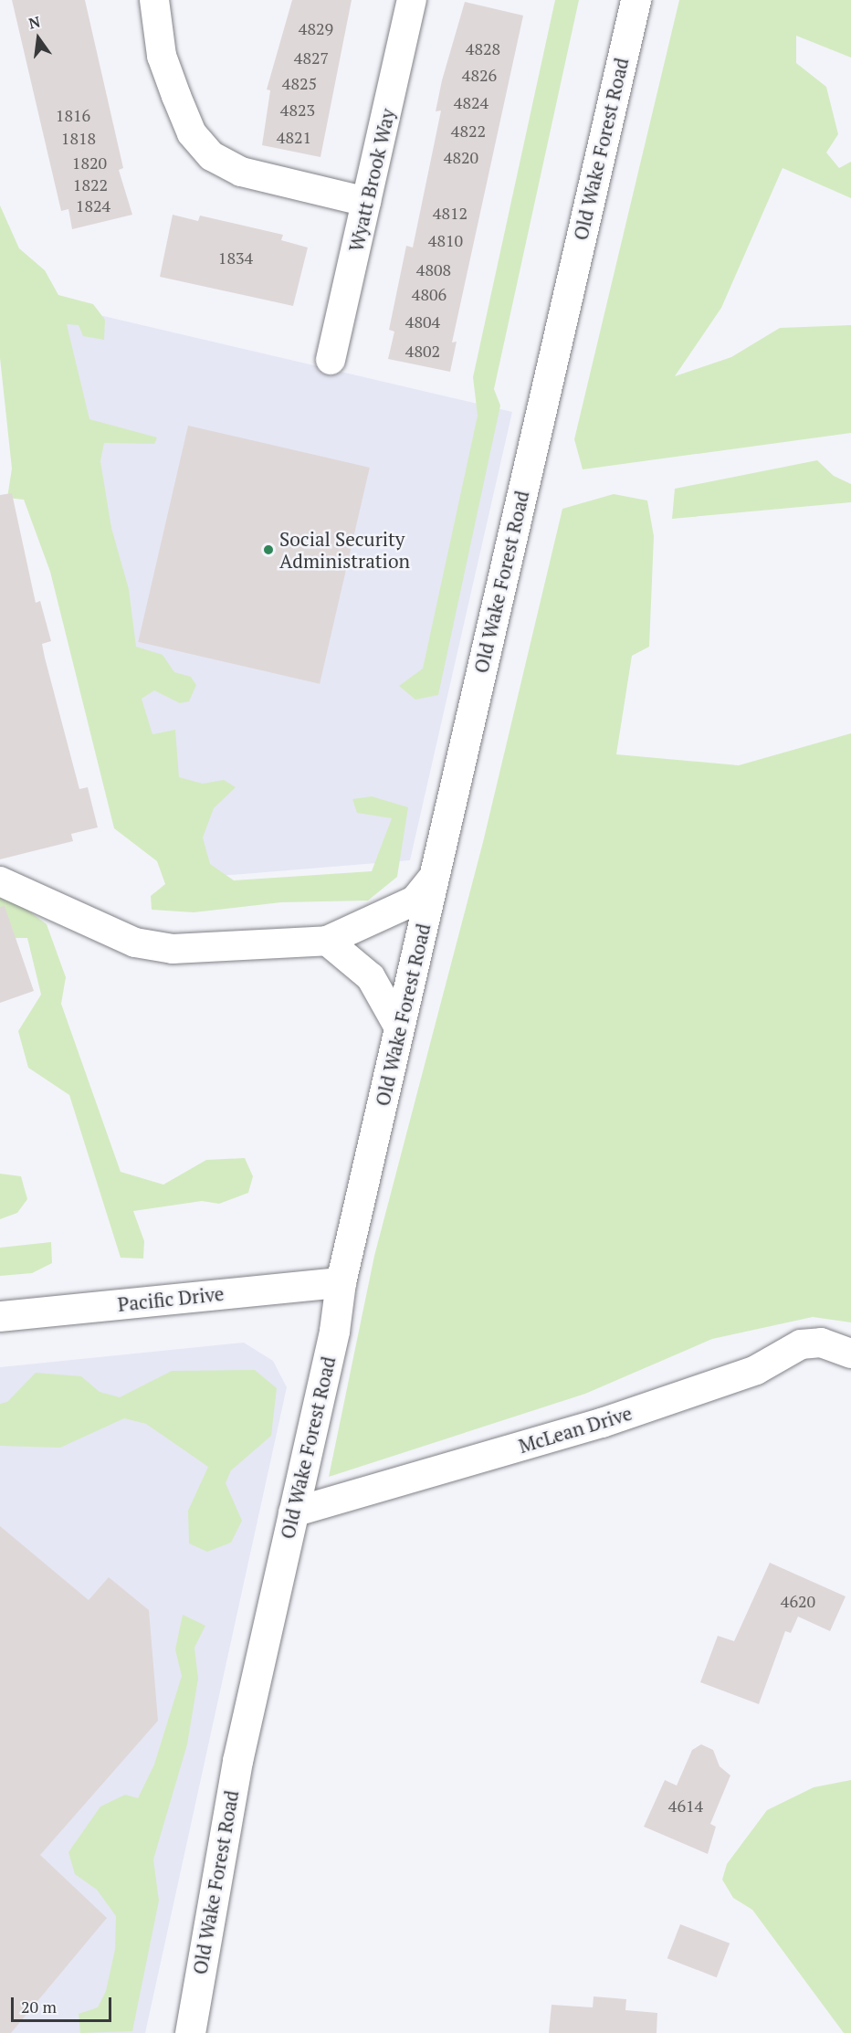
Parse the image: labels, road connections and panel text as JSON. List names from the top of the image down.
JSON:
{
  "streets": {
    "street": [
      "Old Wake Forest Road",
      "Wyatt Brook Way",
      "Pacific Drive",
      "McLean Drive"
    ]
  },
  "crossings": [
    ["Old Wake Forest Road", "Pacific Drive"],
    ["Old Wake Forest Road", "McLean Drive"]
  ],
  "places": ["Social Security Administration"],
  "house_numbers": [
    "4829",
    "4828",
    "4827",
    "4826",
    "4825",
    "4824",
    "4823",
    "1816",
    "4822",
    "4821",
    "1818",
    "4820",
    "1820",
    "1822",
    "1824",
    "4812",
    "4810",
    "1834",
    "4808",
    "4806",
    "4804",
    "4802",
    "4620",
    "4614"
  ],
  "scale_bar": "20 m",
  "north": "top"
}
